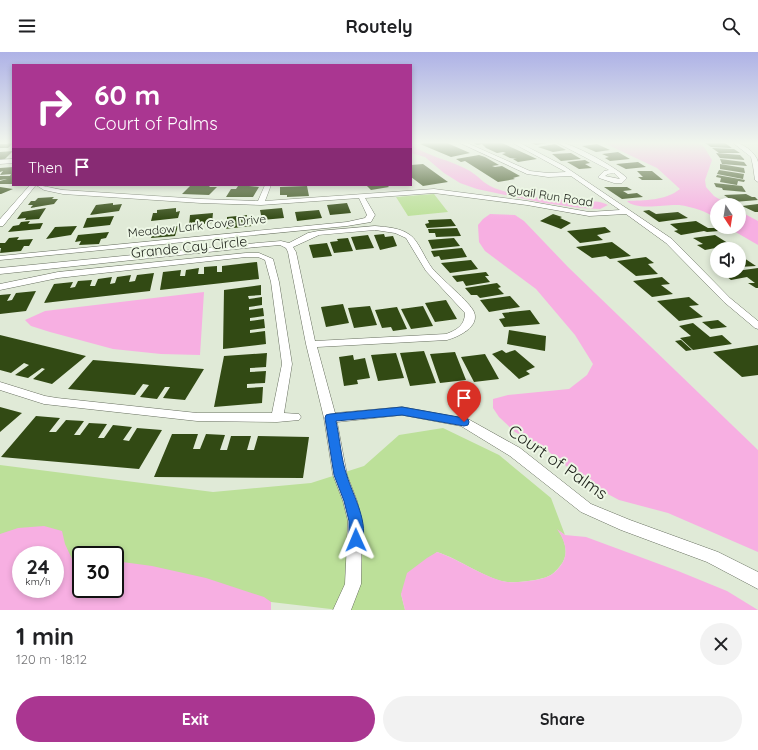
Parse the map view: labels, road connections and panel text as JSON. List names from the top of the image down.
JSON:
{
  "streets": {
    "street": [
      "Quail Run Road",
      "Meadow Lark Cove Drive",
      "Grande Cay Circle",
      "Court of Palms"
    ]
  },
  "crossings": [
    ["Quail Run Road", "Meadow Lark Cove Drive"]
  ],
  "north": "bottom",
  "page": {
    "header": "Routely",
    "turn": ["60 m", "Court of Palms"],
    "then": "Then",
    "speed": "24 km/h",
    "limit": "30",
    "heading": ["1 min", "120 m · 18:12"],
    "buttons": ["Exit", "Share"]
  }
}
